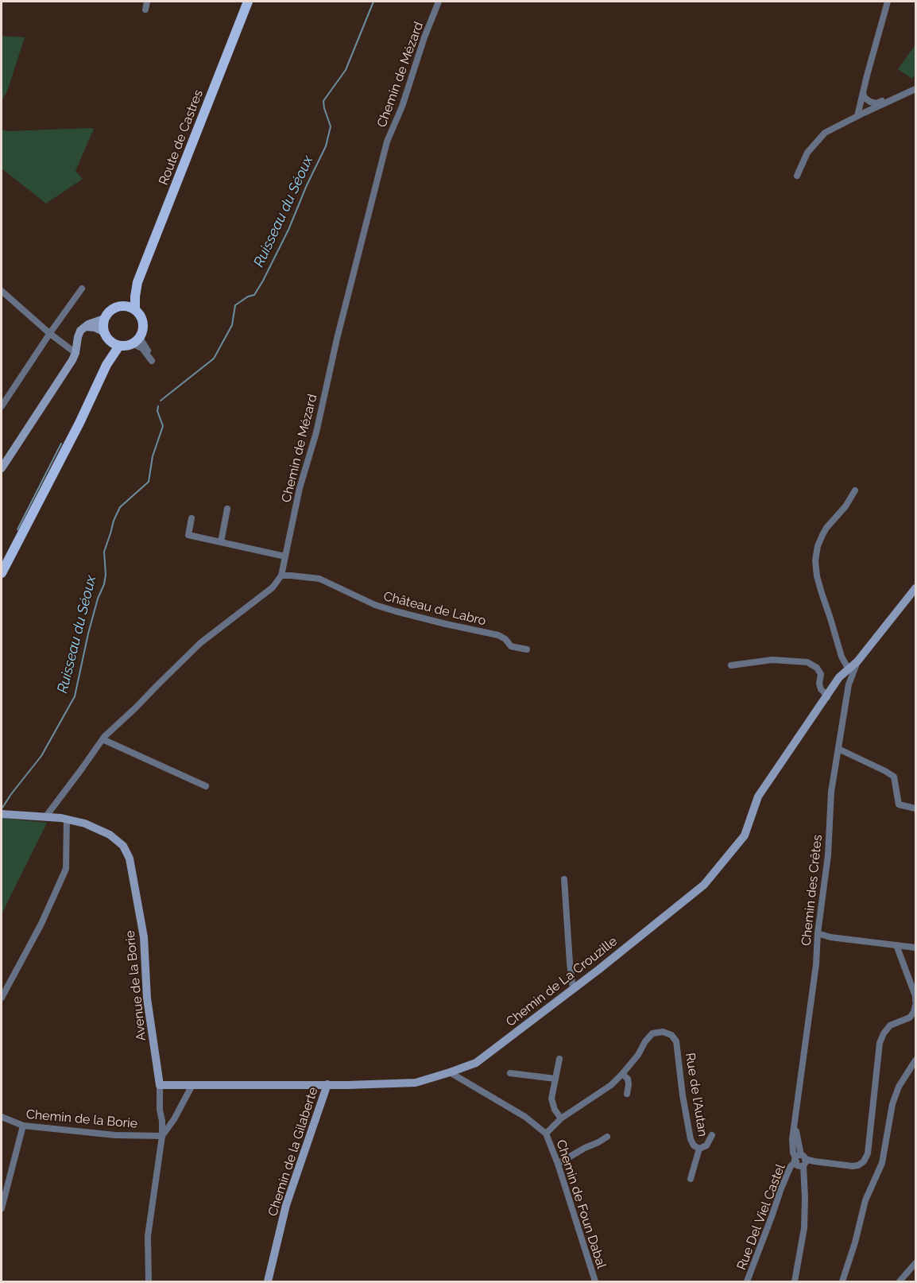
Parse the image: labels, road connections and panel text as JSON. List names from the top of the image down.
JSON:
{
  "streets": {
    "main road": ["Route de Castres"],
    "street": [
      "Chemin de Mézard",
      "Château de Labro",
      "Chemin des Crêtes",
      "Chemin de La Crouzille",
      "Avenue de la Borie",
      "Rue de l'Autan",
      "Chemin de la Borie",
      "Chemin de la Gilaberte",
      "Chemin de Foun Dabal",
      "Rue Del Viel Castel"
    ]
  },
  "crossings": [
    ["Chemin de Mézard", "Château de Labro"],
    ["Chemin de Mézard", "Avenue de la Borie"],
    ["Chemin des Crêtes", "Chemin de La Crouzille"],
    ["Chemin des Crêtes", "Rue Del Viel Castel"],
    ["Chemin de La Crouzille", "Avenue de la Borie"],
    ["Chemin de La Crouzille", "Chemin de la Gilaberte"],
    ["Chemin de La Crouzille", "Chemin de Foun Dabal"],
    ["Avenue de la Borie", "Chemin de la Borie"],
    ["Rue de l'Autan", "Chemin de Foun Dabal"]
  ],
  "water": ["Ruisseau du Séoux"]
}
